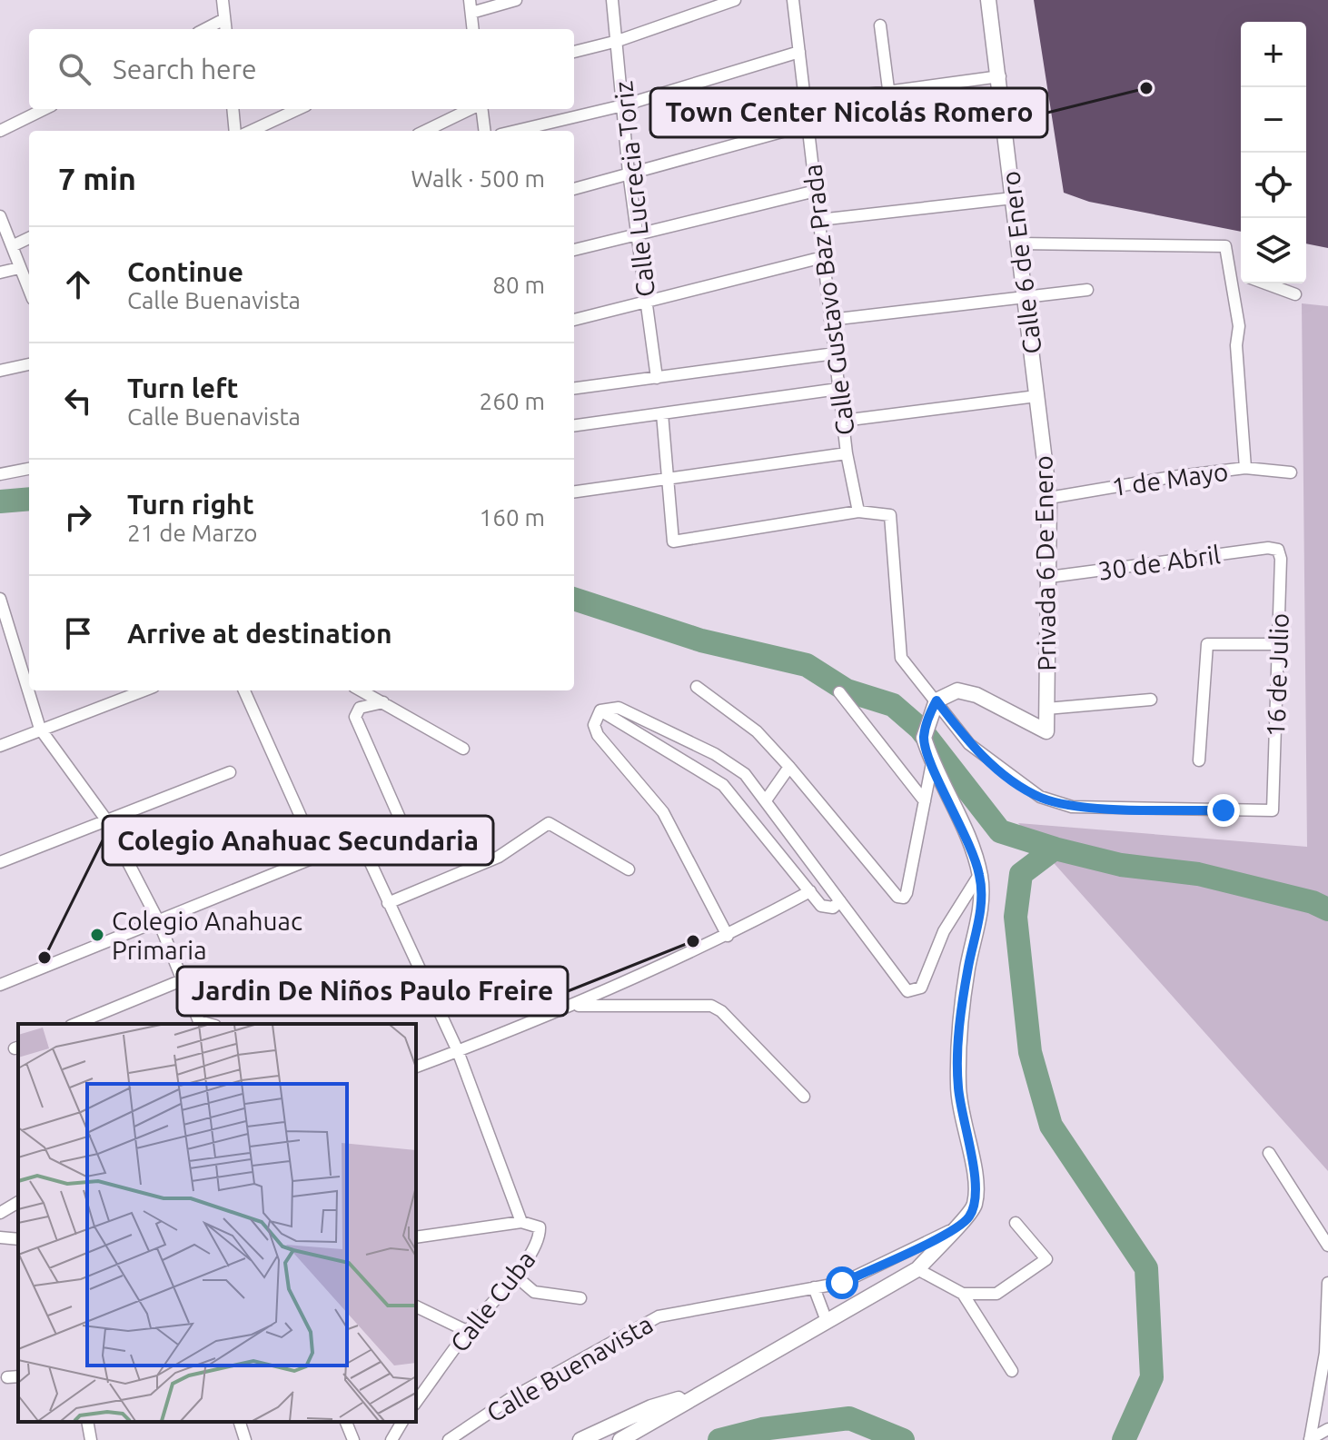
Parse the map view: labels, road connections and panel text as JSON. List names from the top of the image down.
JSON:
{
  "streets": {
    "street": [
      "Calle Lucrecia Toriz",
      "Calle 6 de Enero",
      "Calle Gustavo Baz Prada",
      "1 de Mayo",
      "30 de Abril",
      "Privada 6 De Enero",
      "16 de Julio",
      "Calle Cuba",
      "Calle Buenavista"
    ]
  },
  "crossings": [
    ["Calle 6 de Enero", "Privada 6 De Enero"],
    ["1 de Mayo", "Privada 6 De Enero"],
    ["30 de Abril", "Privada 6 De Enero"],
    ["30 de Abril", "16 de Julio"],
    ["Privada 6 De Enero", "16 de Julio"],
    ["Privada 6 De Enero", "Calle Buenavista"],
    ["16 de Julio", "Calle Buenavista"]
  ],
  "places": [
    "Town Center Nicolás Romero",
    "Colegio Anahuac Primaria",
    "Jardin De Niños Paulo Freire",
    "Colegio Anahuac Secundaria"
  ],
  "page": {
    "map_buttons": ["+", "−"],
    "search": "Search here",
    "heading": ["7 min", "Walk · 500 m"],
    "list": [
      ["Continue", "Calle Buenavista", "80 m"],
      ["Turn left", "Calle Buenavista", "260 m"],
      ["Turn right", "21 de Marzo", "160 m"],
      "Arrive at destination"
    ]
  }
}
